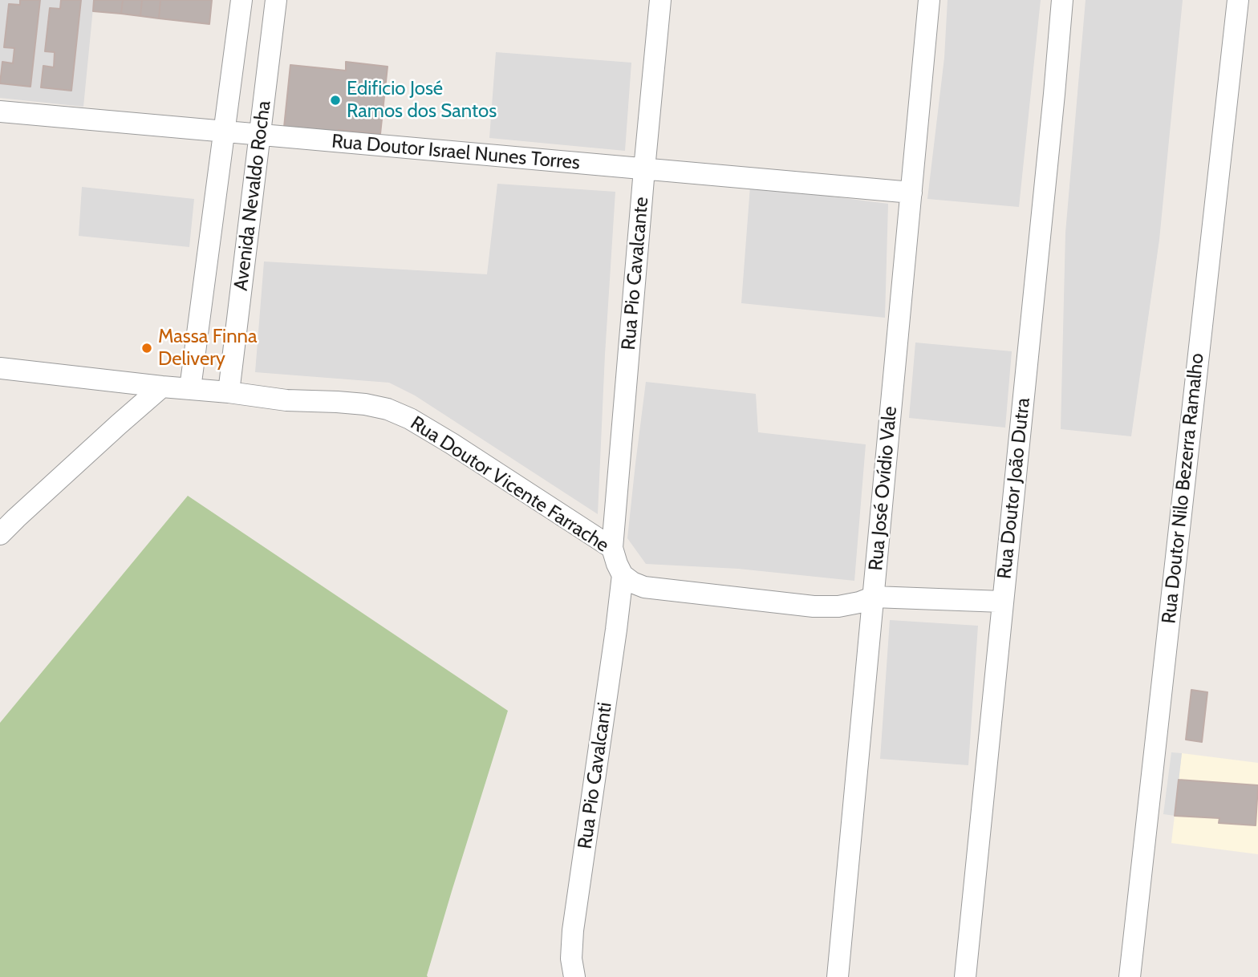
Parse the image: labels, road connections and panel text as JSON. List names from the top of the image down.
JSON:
{
  "streets": {
    "street": [
      "Rua Doutor Israel Nunes Torres",
      "Avenida Nevaldo Rocha",
      "Rua Pio Cavalcante",
      "Rua Doutor Vicente Farrache",
      "Rua José Ovídio Vale",
      "Rua Doutor João Dutra",
      "Rua Doutor Nilo Bezerra Ramalho",
      "Rua Pio Cavalcanti"
    ]
  },
  "crossings": [
    ["Rua Doutor Israel Nunes Torres", "Avenida Nevaldo Rocha"],
    ["Rua Doutor Israel Nunes Torres", "Rua Pio Cavalcante"],
    ["Rua Doutor Israel Nunes Torres", "Rua José Ovídio Vale"],
    ["Avenida Nevaldo Rocha", "Rua Doutor Vicente Farrache"],
    ["Rua Pio Cavalcante", "Rua Doutor Vicente Farrache"],
    ["Rua Doutor Vicente Farrache", "Rua José Ovídio Vale"],
    ["Rua Doutor Vicente Farrache", "Rua Doutor João Dutra"],
    ["Rua Doutor Vicente Farrache", "Rua Pio Cavalcanti"]
  ],
  "places": ["Edificio José Ramos dos Santos", "Massa Finna Delivery"]
}
